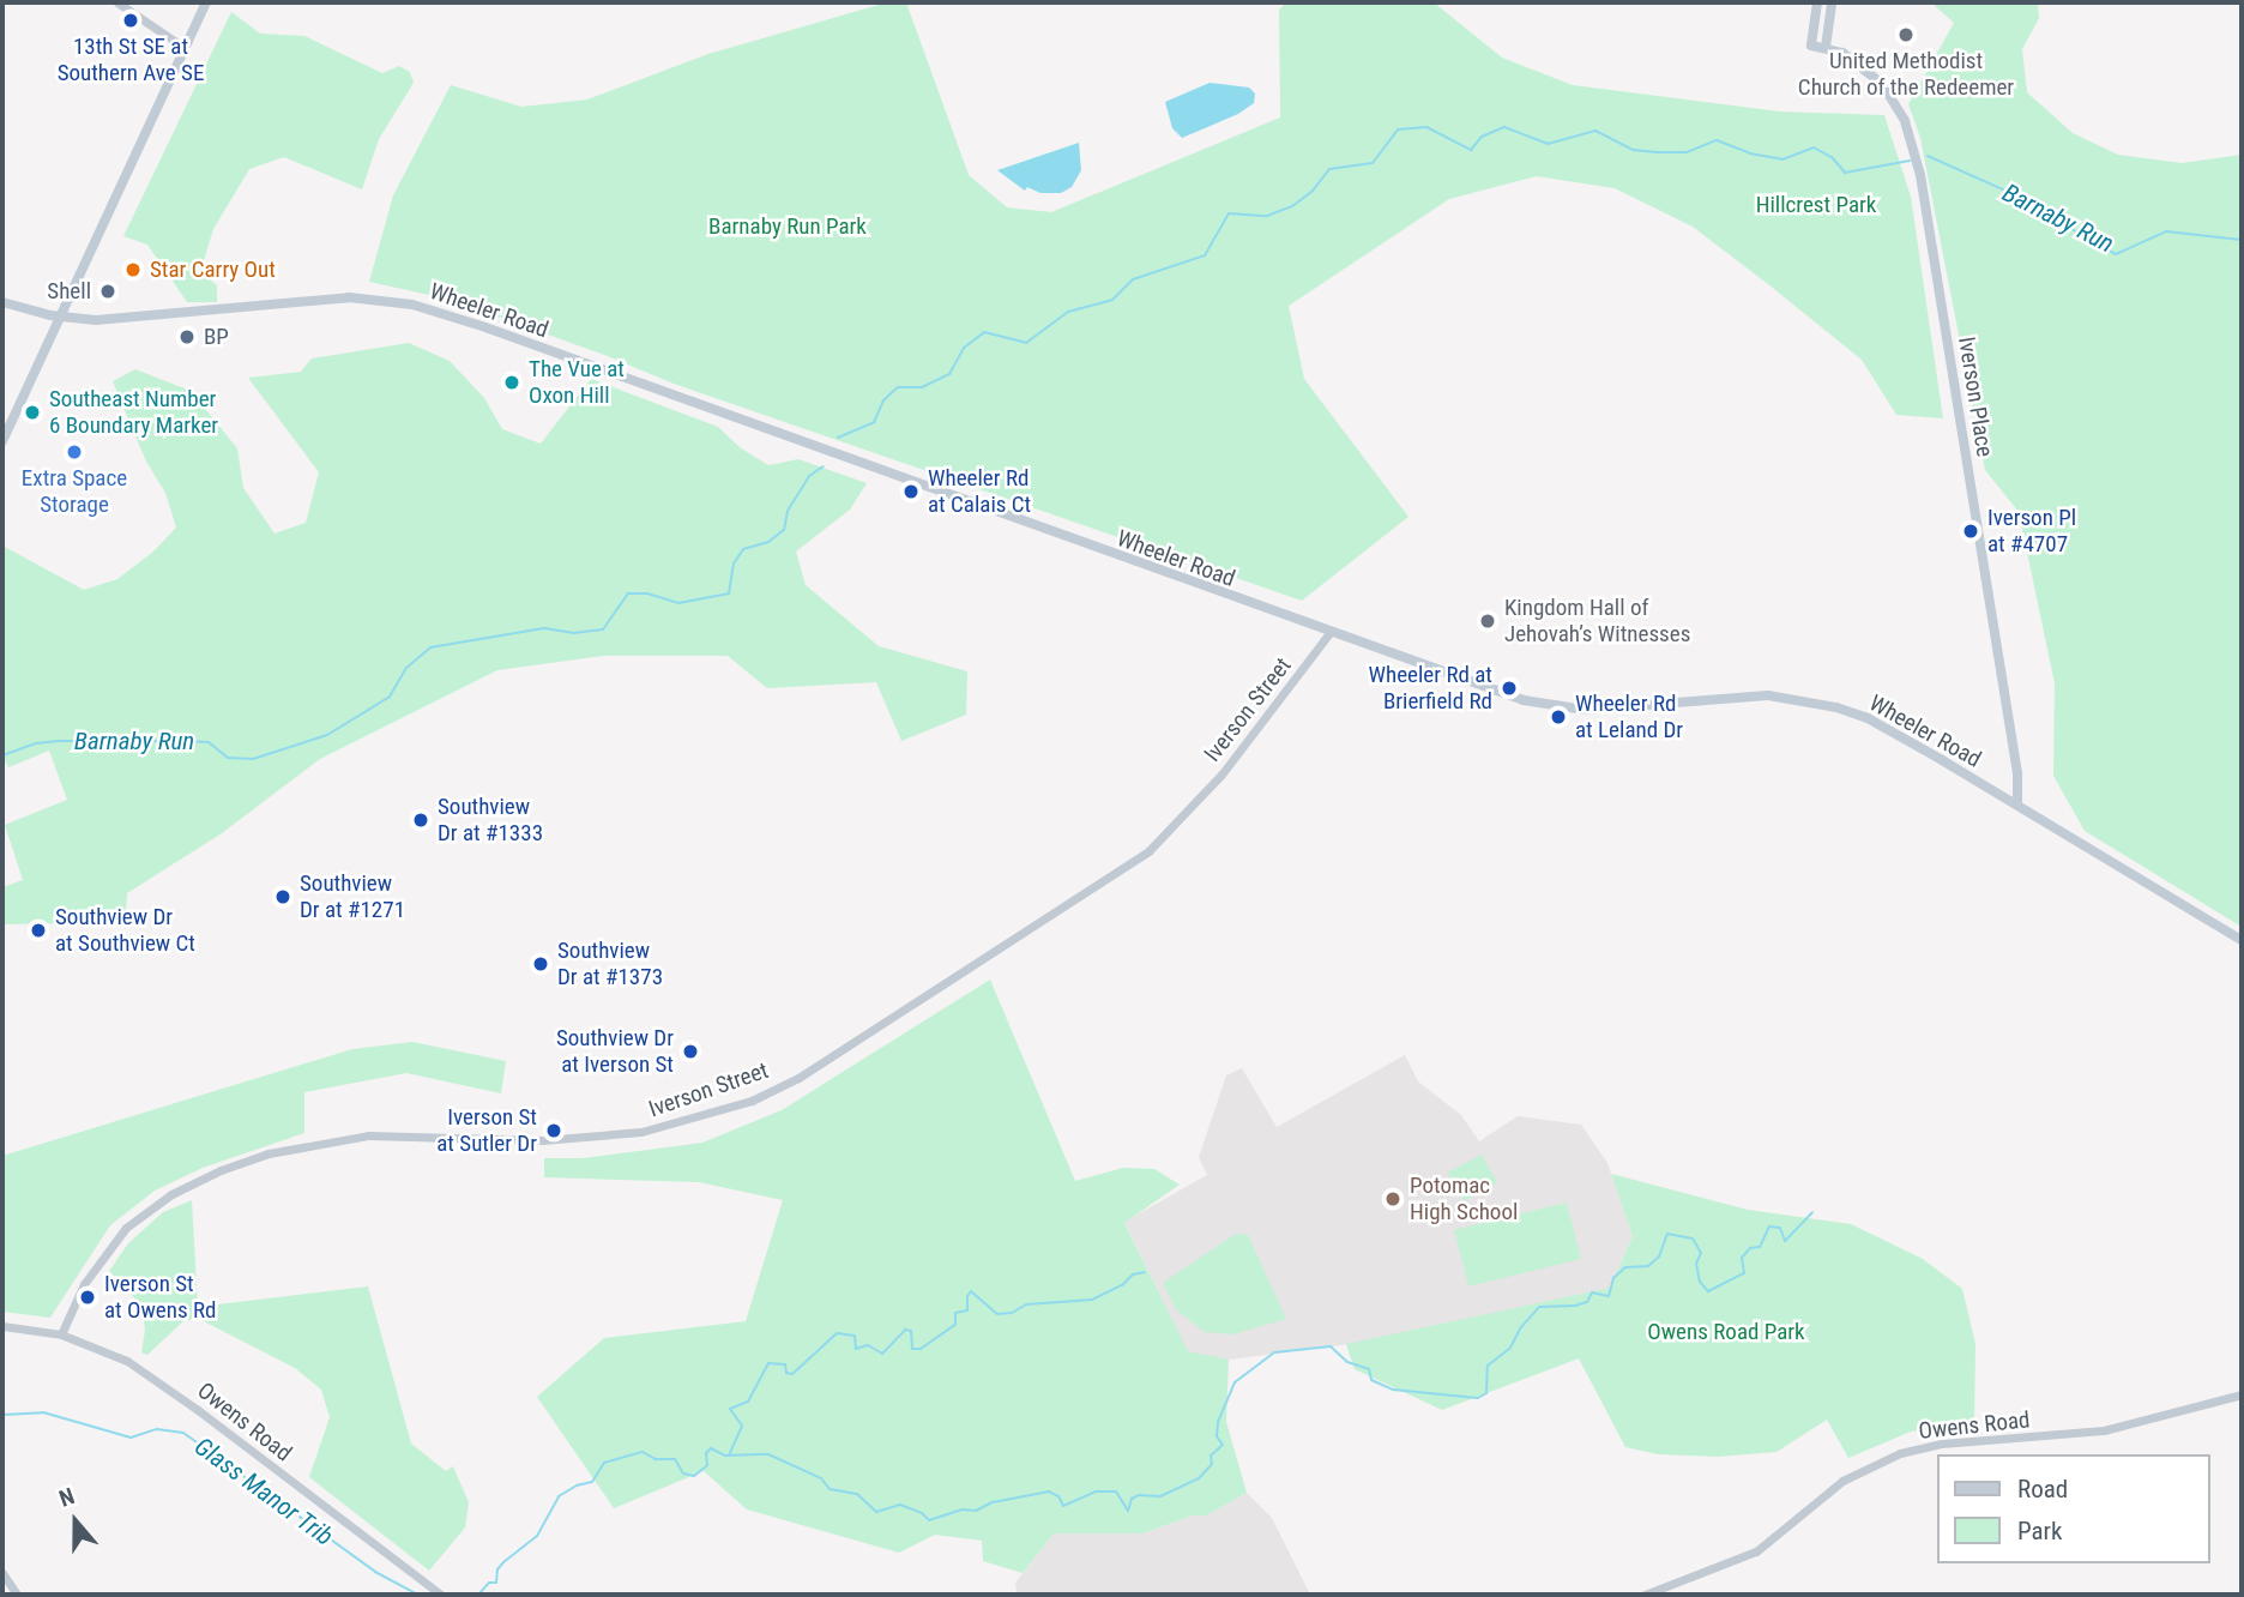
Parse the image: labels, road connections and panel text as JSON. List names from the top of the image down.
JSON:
{
  "streets": {
    "main road": ["Wheeler Road", "Iverson Place"],
    "street": ["Iverson Street", "Owens Road"]
  },
  "crossings": [
    ["Wheeler Road", "Iverson Place"],
    ["Wheeler Road", "Iverson Street"],
    ["Iverson Street", "Owens Road"]
  ],
  "water": ["Barnaby Run", "Glass Manor Trib"],
  "parks": ["Hillcrest Park", "Barnaby Run Park", "Owens Road Park"],
  "places": [
    "13th St SE at Southern Ave SE",
    "United Methodist Church of the Redeemer",
    "Star Carry Out",
    "Shell",
    "BP",
    "The Vue at Oxon Hill",
    "Southeast Number 6 Boundary Marker",
    "Extra Space Storage",
    "Wheeler Rd at Calais Ct",
    "Iverson Pl at #4707",
    "Kingdom Hall of Jehovah’s Witnesses",
    "Wheeler Rd at Brierfield Rd",
    "Wheeler Rd at Leland Dr",
    "Southview Dr at #1333",
    "Southview Dr at #1271",
    "Southview Dr at Southview Ct",
    "Southview Dr at #1373",
    "Southview Dr at Iverson St",
    "Iverson St at Sutler Dr",
    "Potomac High School",
    "Iverson St at Owens Rd"
  ],
  "legend": ["Road", "Park"],
  "north": "top"
}
